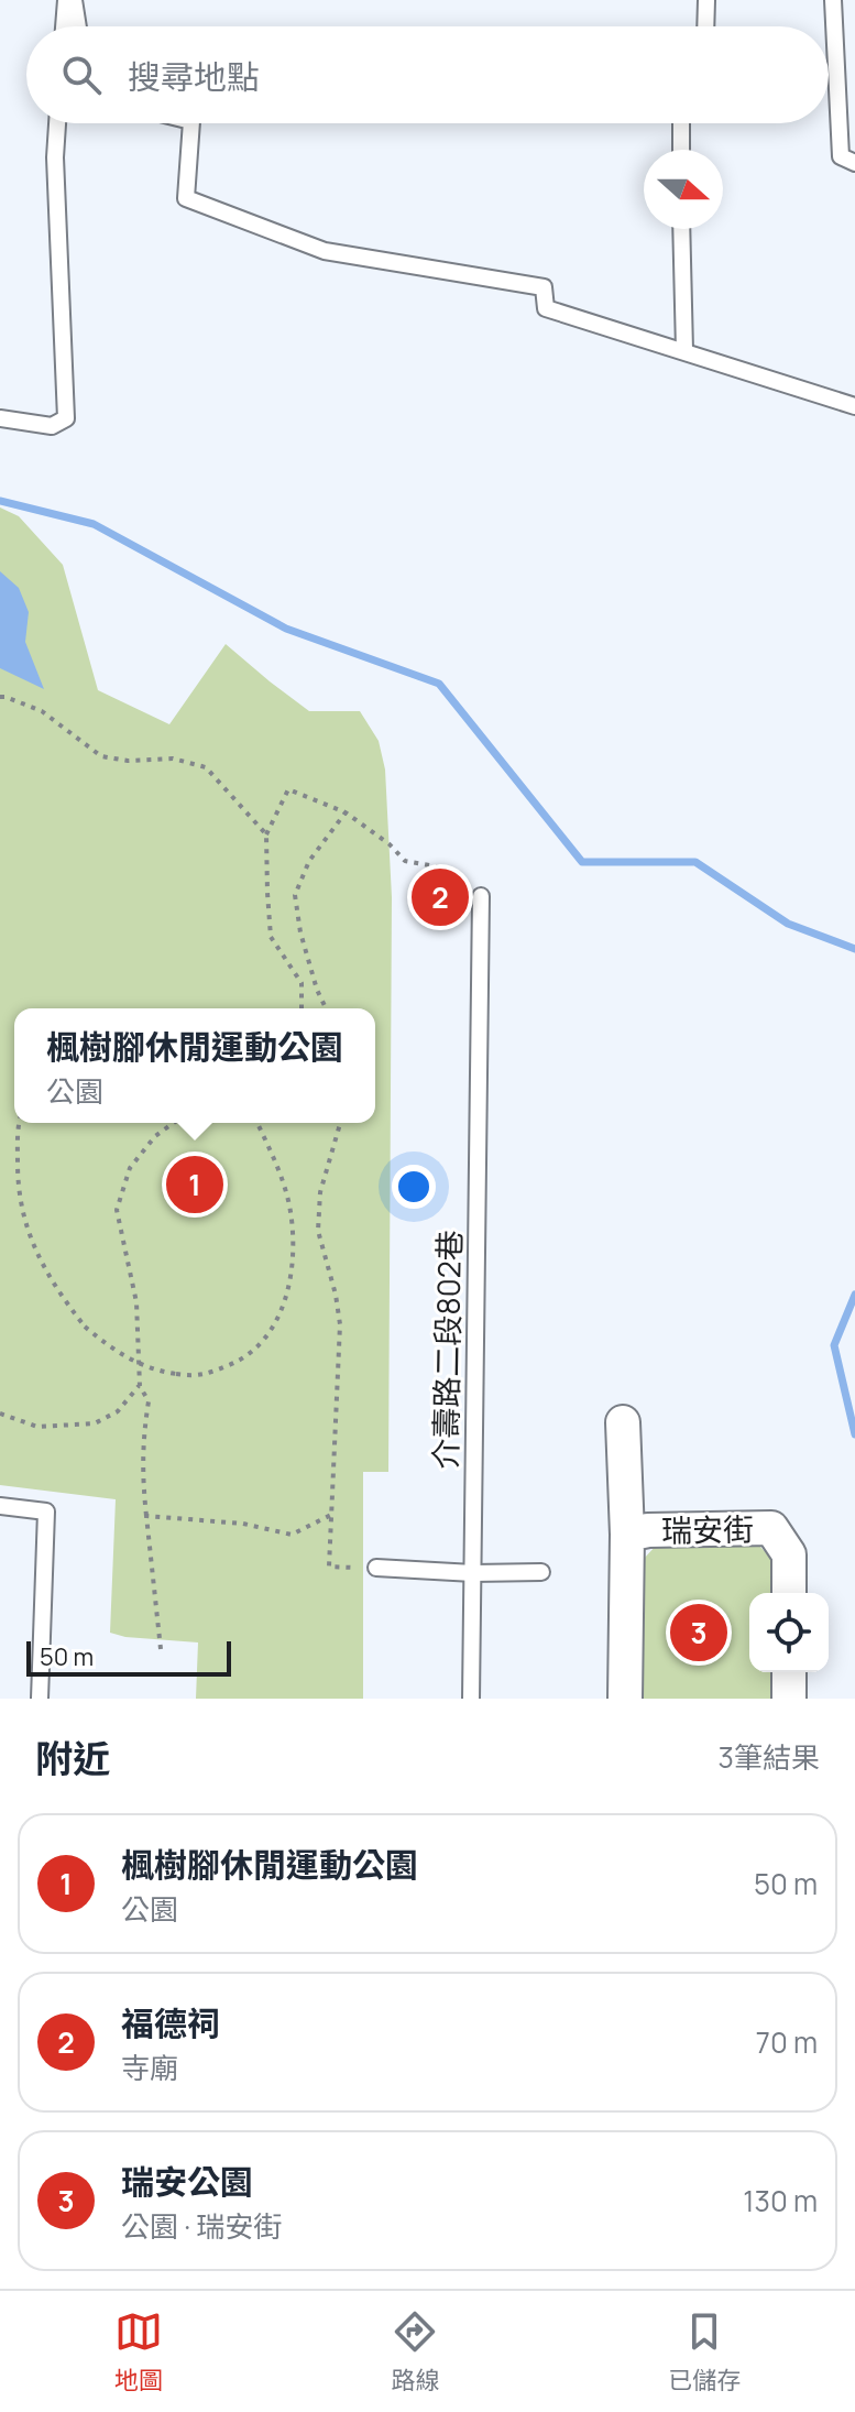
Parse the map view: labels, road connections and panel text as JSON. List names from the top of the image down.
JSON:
{
  "streets": {
    "street": ["瑞安街"],
    "lane": ["介壽路二段802巷"]
  },
  "scale_bar": "50 m",
  "north": "right",
  "page": {
    "search": "搜尋地點",
    "pins": ["2", "1", "3"],
    "popup": ["楓樹腳休閒運動公園", "公園"],
    "scale": "50 m",
    "heading": ["附近", "3筆結果"],
    "list": [
      {
        "mark": "1",
        "name": "楓樹腳休閒運動公園",
        "note": "公園",
        "value": "50 m"
      },
      {
        "mark": "2",
        "name": "福德祠",
        "note": "寺廟",
        "value": "70 m"
      },
      {
        "mark": "3",
        "name": "瑞安公園",
        "note": "公園 · 瑞安街",
        "value": "130 m"
      }
    ],
    "nav": ["地圖", "路線", "已儲存"]
  }
}
